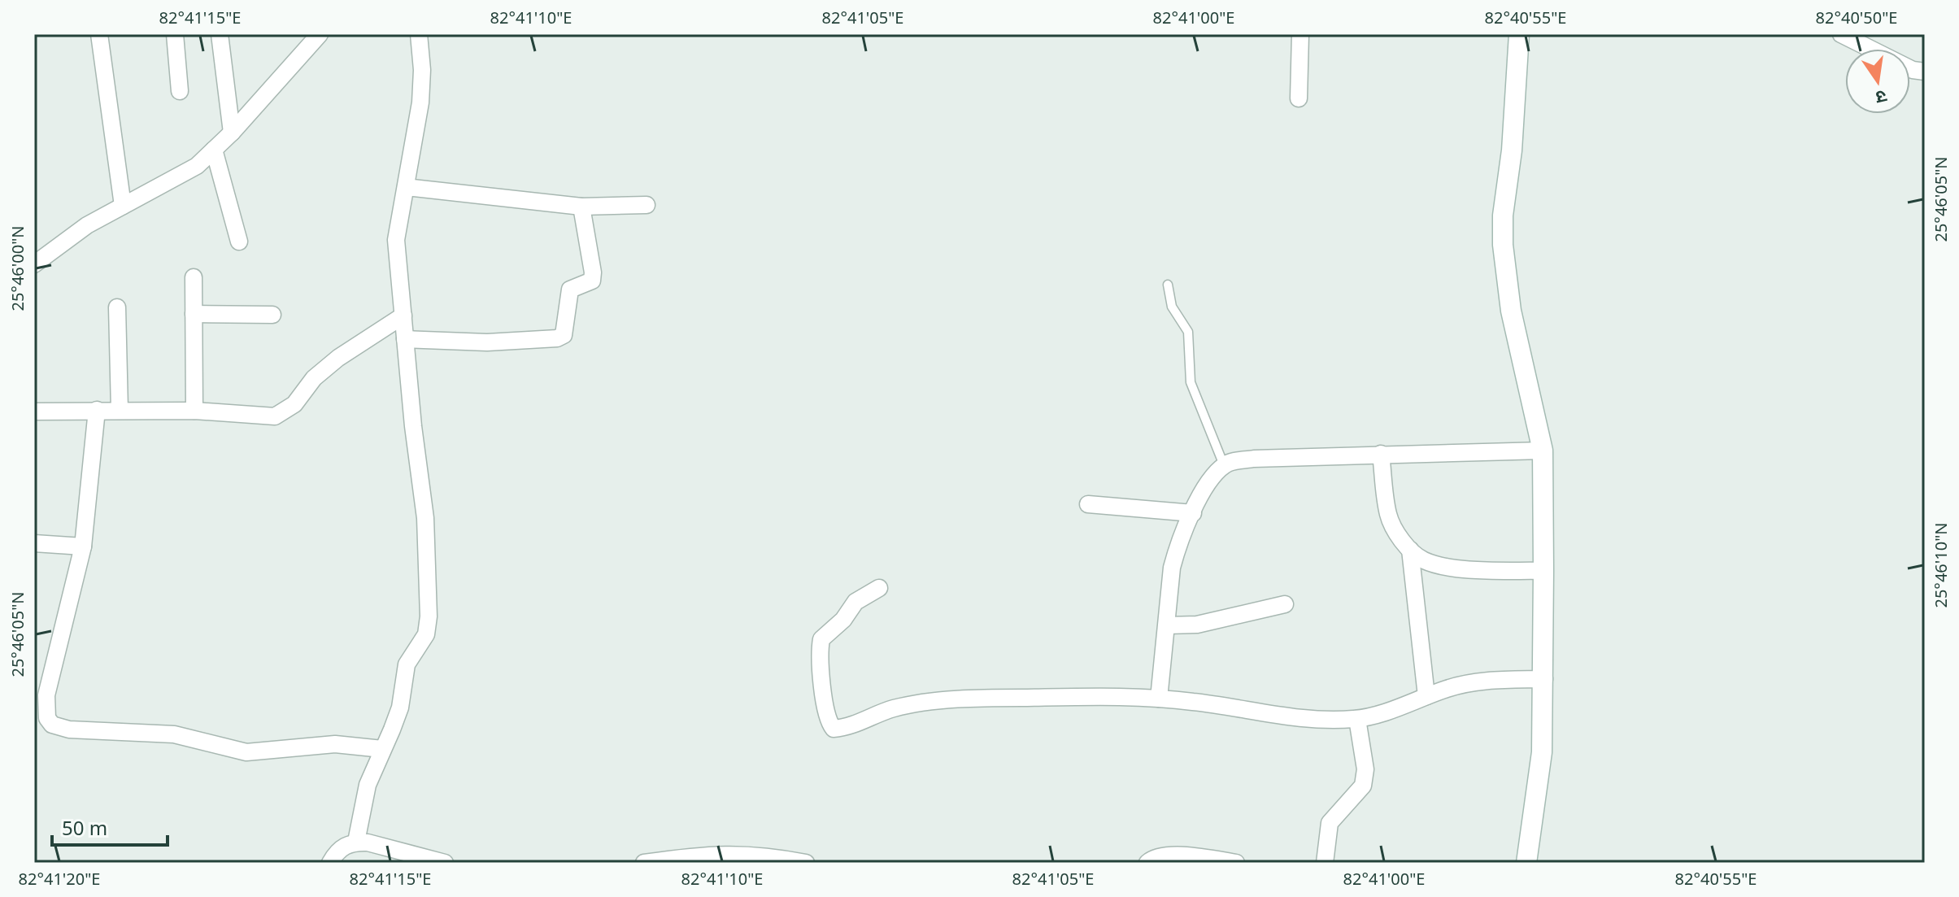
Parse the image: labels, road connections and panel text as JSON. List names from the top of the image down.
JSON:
{
  "scale_bar": "50 m",
  "north": "bottom",
  "coordinates": [
    "82°41'15\"E",
    "82°41'10\"E",
    "82°41'05\"E",
    "82°41'00\"E",
    "82°40'55\"E",
    "82°40'50\"E",
    "25°46'05\"N",
    "25°46'00\"N",
    "25°46'10\"N",
    "82°41'20\"E"
  ]
}
